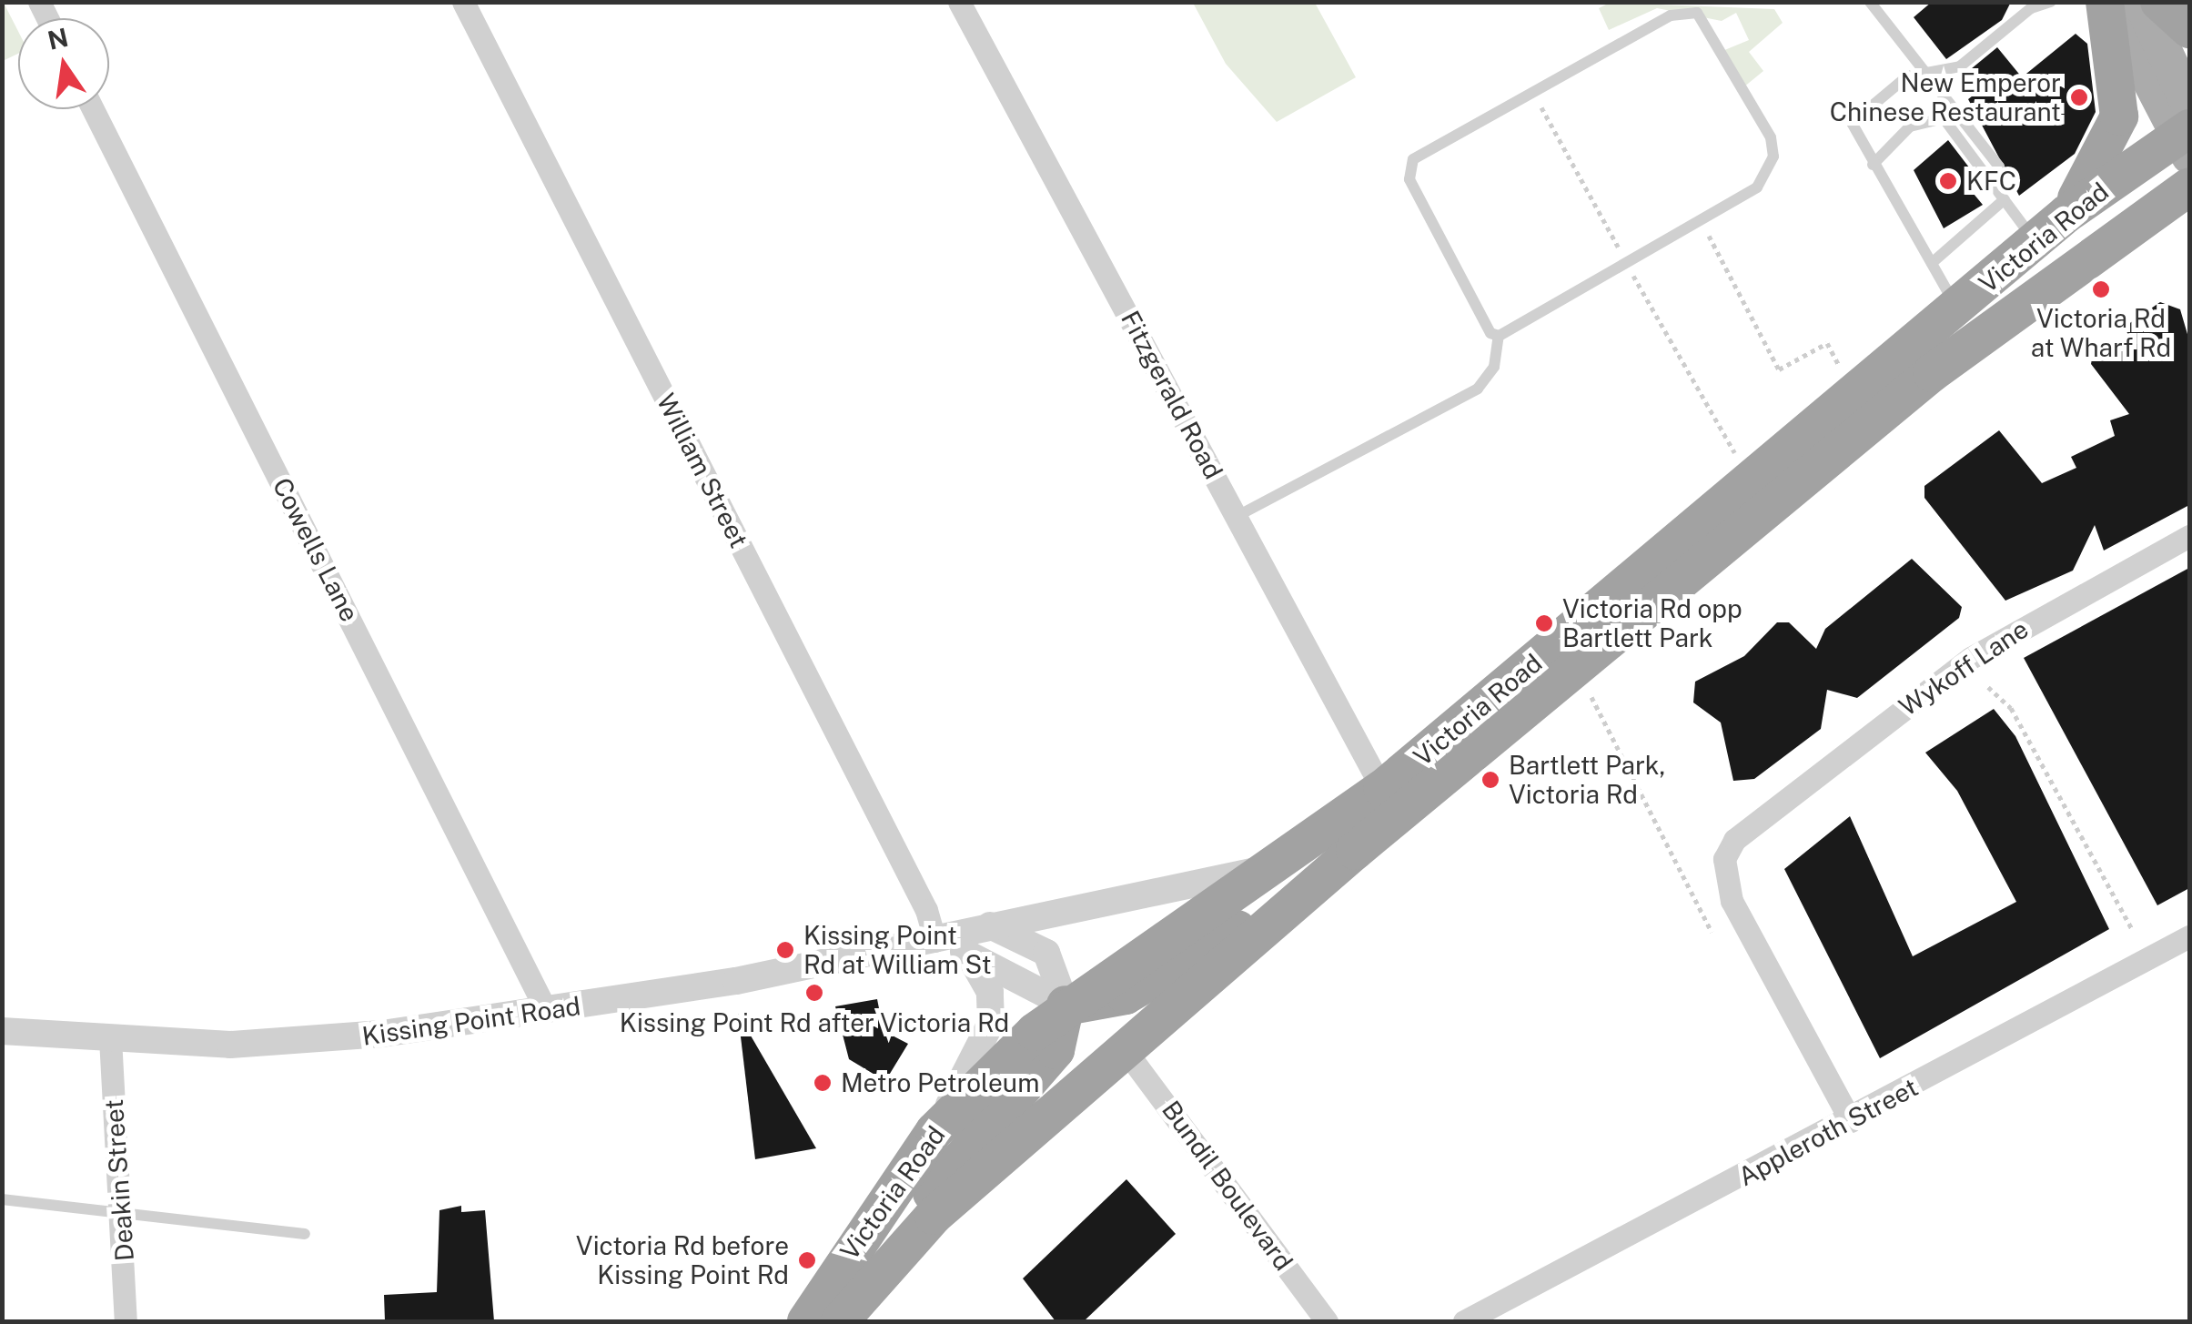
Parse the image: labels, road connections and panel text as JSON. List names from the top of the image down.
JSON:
{
  "streets": {
    "highway": ["Victoria Road"],
    "street": [
      "Fitzgerald Road",
      "William Street",
      "Cowells Lane",
      "Wykoff Lane",
      "Kissing Point Road",
      "Appleroth Street",
      "Deakin Street",
      "Bundil Boulevard"
    ]
  },
  "crossings": [
    ["Victoria Road", "Fitzgerald Road"],
    ["Victoria Road", "Kissing Point Road"],
    ["Victoria Road", "Bundil Boulevard"],
    ["William Street", "Kissing Point Road"],
    ["Cowells Lane", "Kissing Point Road"],
    ["Wykoff Lane", "Appleroth Street"],
    ["Kissing Point Road", "Deakin Street"]
  ],
  "places": [
    "New Emperor Chinese Restaurant",
    "KFC",
    "Victoria Rd at Wharf Rd",
    "Victoria Rd opp Bartlett Park",
    "Bartlett Park, Victoria Rd",
    "Kissing Point Rd at William St",
    "Kissing Point Rd after Victoria Rd",
    "Metro Petroleum",
    "Victoria Rd before Kissing Point Rd"
  ],
  "north": "top"
}
